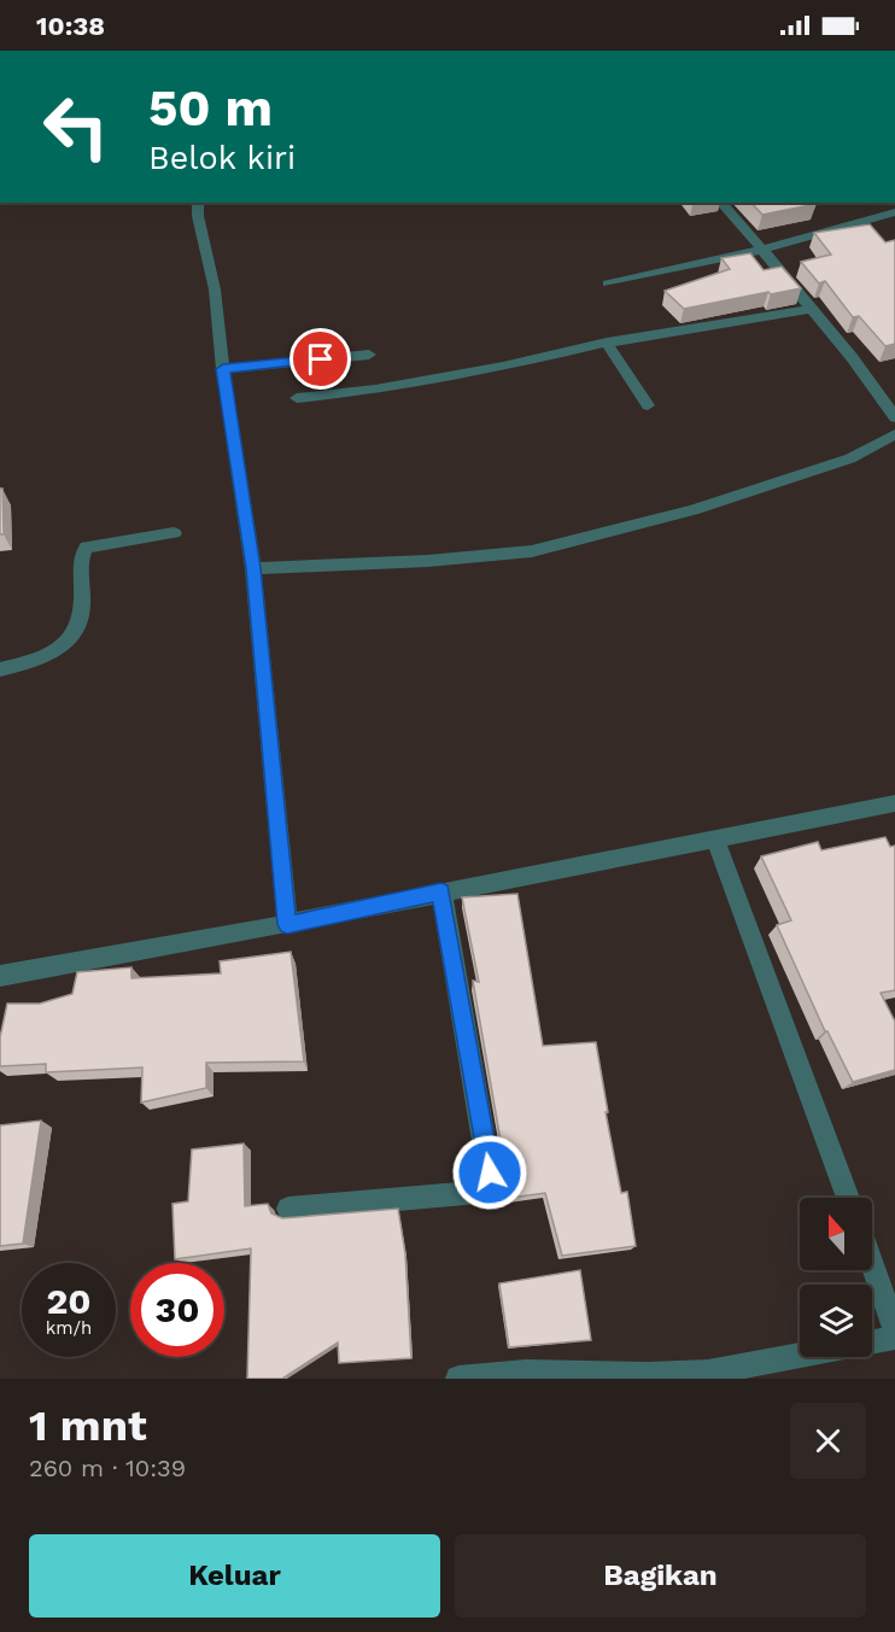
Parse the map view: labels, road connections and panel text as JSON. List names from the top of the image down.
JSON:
{
  "north": "top",
  "page": {
    "status": "10:38",
    "turn": ["50 m", "Belok kiri"],
    "speed": "20 km/h",
    "limit": "30",
    "heading": ["1 mnt", "260 m · 10:39"],
    "buttons": ["Keluar", "Bagikan"]
  }
}
